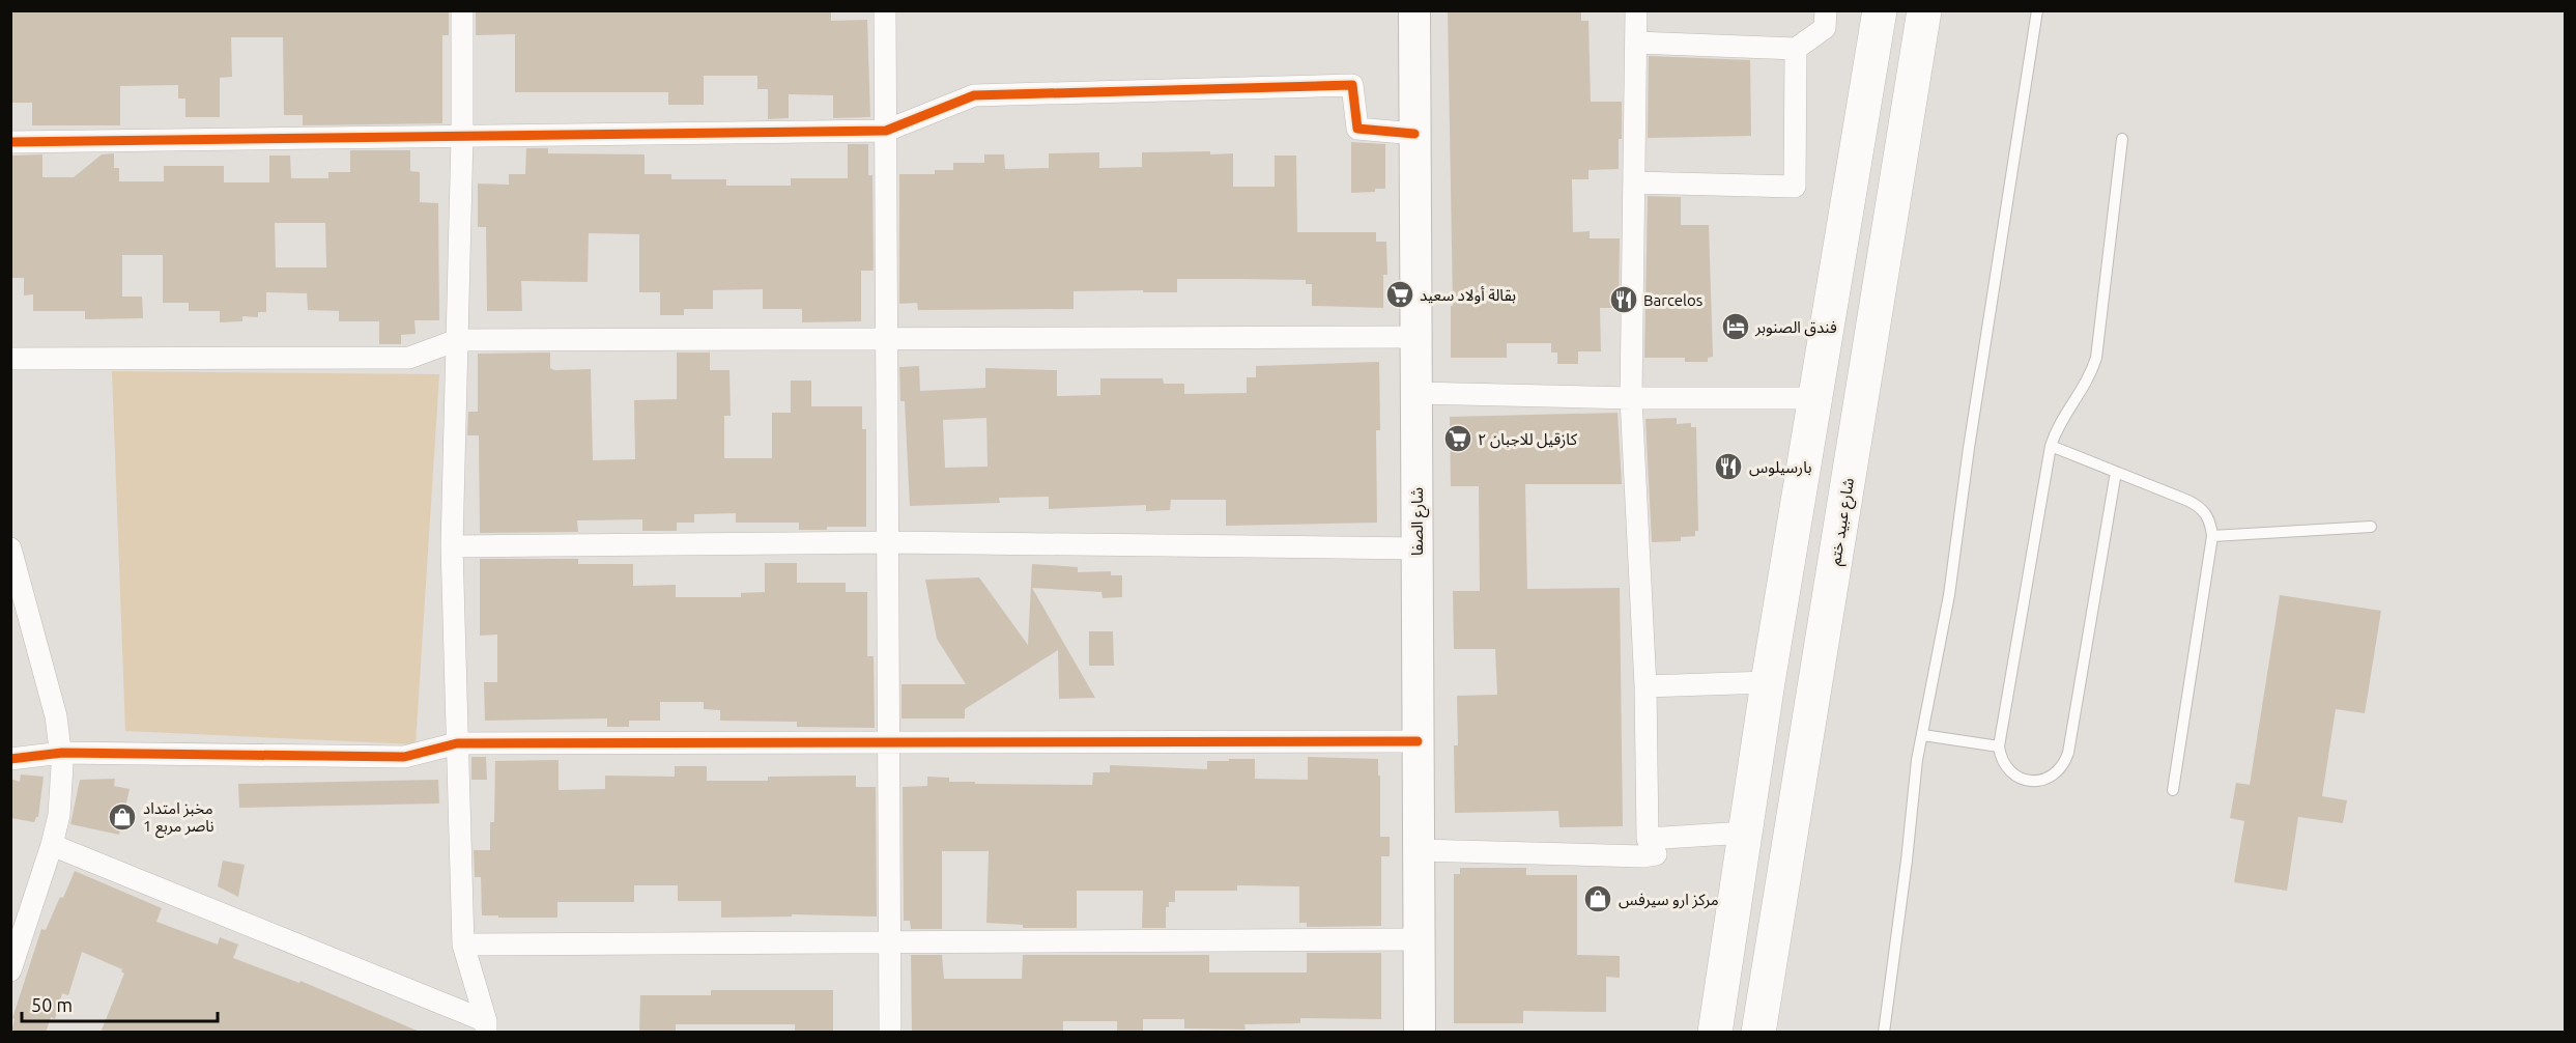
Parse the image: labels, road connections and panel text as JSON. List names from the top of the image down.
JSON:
{
  "streets": {
    "main road": ["شارع عبيد ختم"],
    "street": ["شارع الصفا"]
  },
  "places": {
    "supermarket": ["بقالة أولاد سعيد", "كازقيل للاجبان ٢"],
    "restaurant": ["Barcelos", "بارسيلوس"],
    "hotel": ["فندق الصنوبر"],
    "shop": ["مخبز امتداد ناصر مربع 1", "مركز ارو سيرفس"]
  },
  "scale_bar": "50 m"
}
